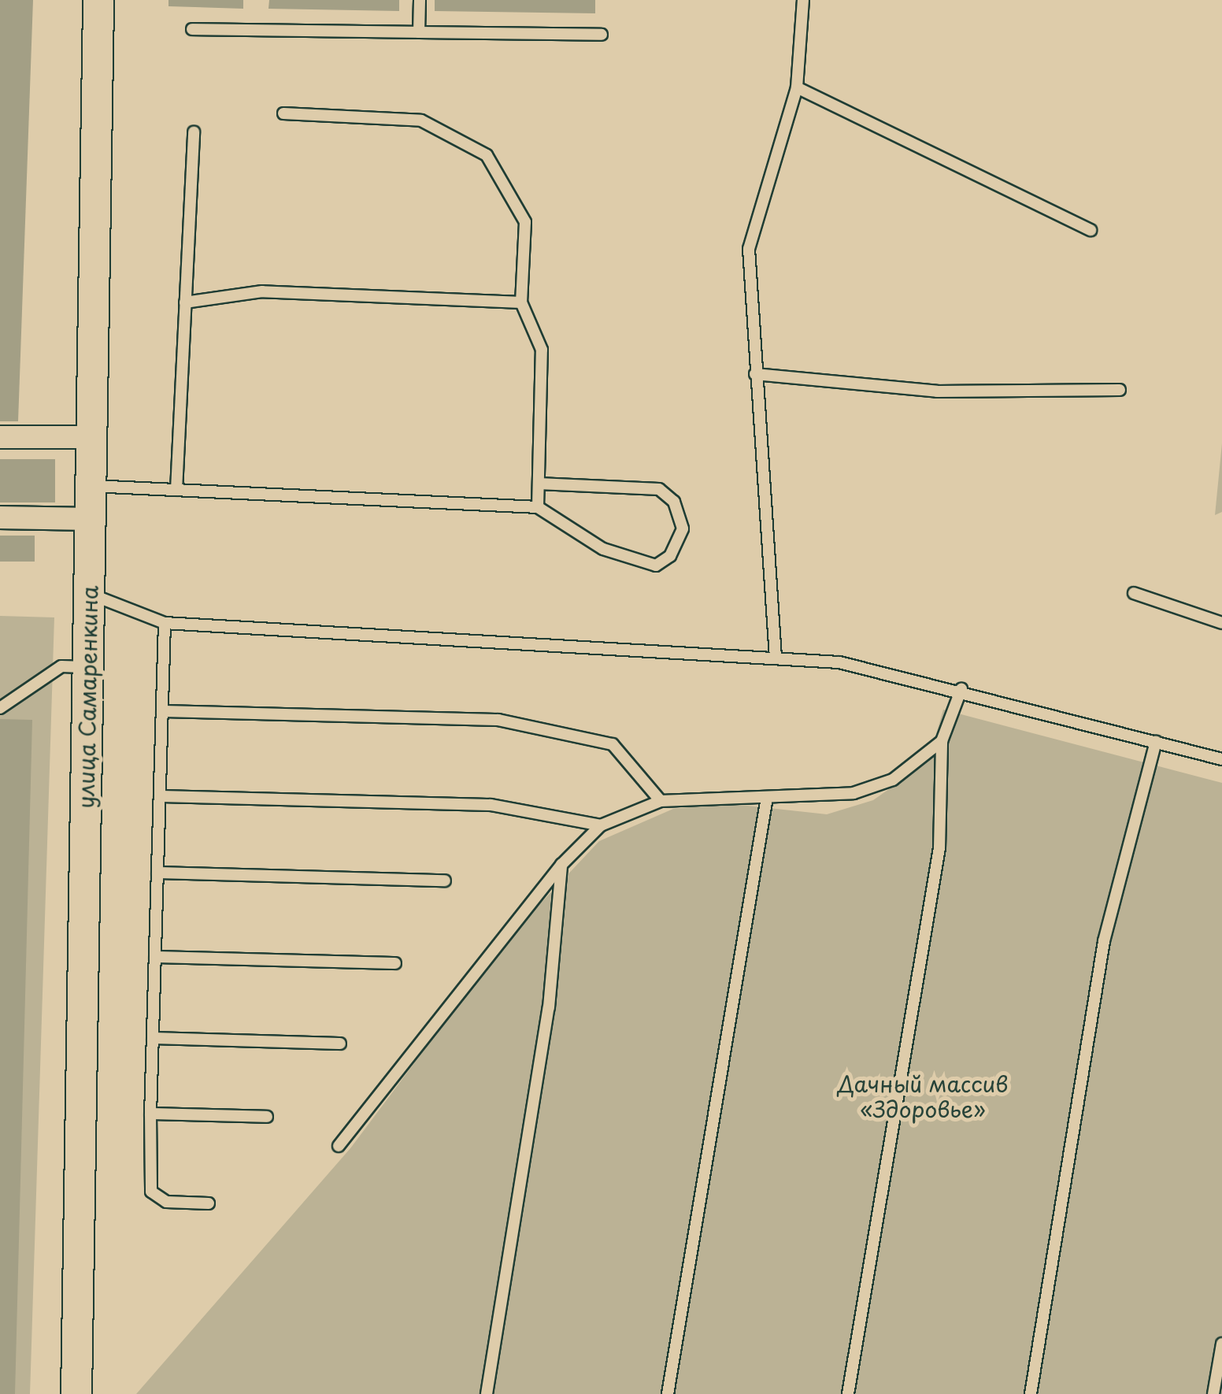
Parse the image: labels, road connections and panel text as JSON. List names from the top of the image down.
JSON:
{
  "streets": {
    "main road": ["улица Самаренкина"]
  },
  "parks": ["Дачный массив «Здоровье»"]
}
